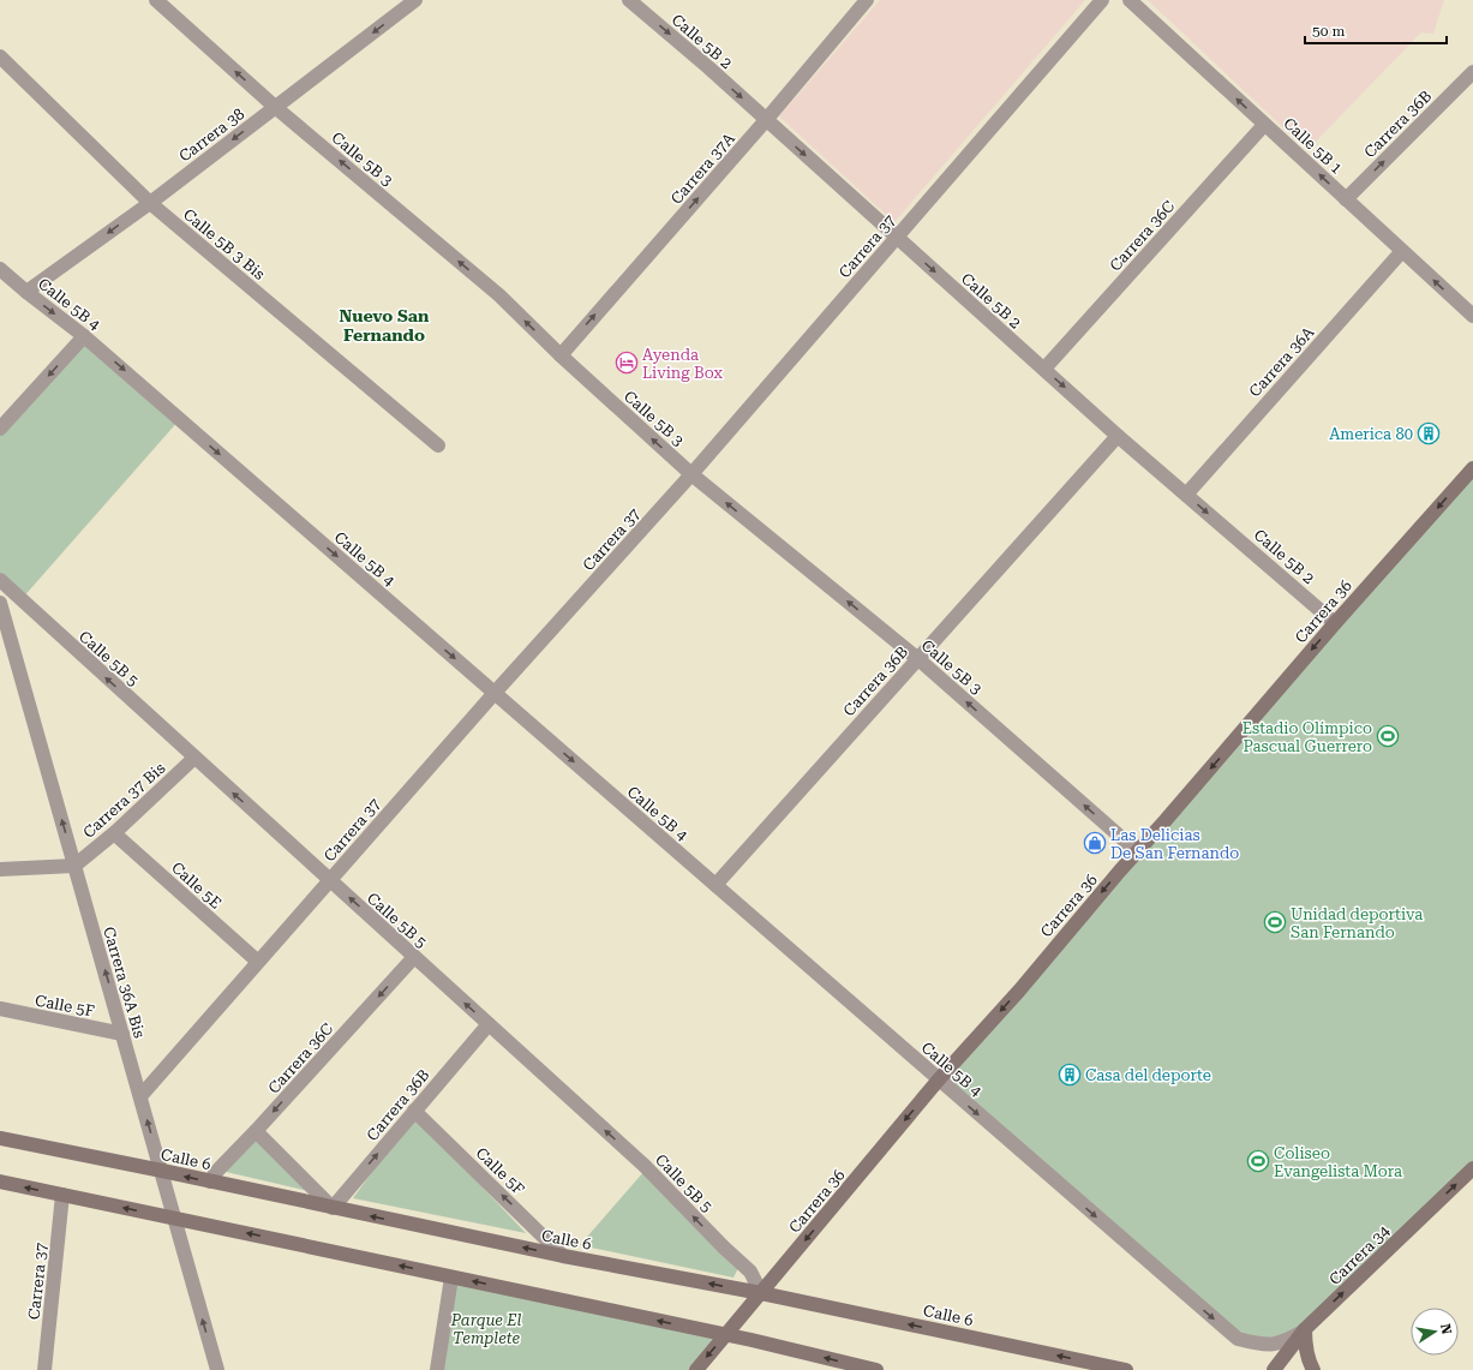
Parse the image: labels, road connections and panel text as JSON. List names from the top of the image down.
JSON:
{
  "streets": {
    "main road": ["Carrera 36", "Calle 6", "Carrera 34"],
    "street": [
      "Calle 5B 2",
      "Carrera 36B",
      "Carrera 38",
      "Calle 5B 1",
      "Calle 5B 3",
      "Carrera 37A",
      "Carrera 36C",
      "Calle 5B 3 Bis",
      "Carrera 37",
      "Calle 5B 4",
      "Carrera 36A",
      "Calle 5B 5",
      "Carrera 37 Bis",
      "Calle 5E",
      "Carrera 36A Bis",
      "Calle 5F"
    ]
  },
  "crossings": [
    ["Calle 5B 2", "Carrera 36B"],
    ["Calle 5B 2", "Carrera 37A"],
    ["Calle 5B 2", "Carrera 36C"],
    ["Calle 5B 2", "Carrera 37"],
    ["Calle 5B 2", "Carrera 36A"],
    ["Calle 5B 2", "Carrera 36"],
    ["Carrera 36B", "Calle 5B 1"],
    ["Carrera 36B", "Calle 5B 3"],
    ["Carrera 36B", "Calle 5B 4"],
    ["Carrera 36B", "Calle 5B 5"],
    ["Carrera 36B", "Calle 5F"],
    ["Carrera 36B", "Calle 6"],
    ["Carrera 38", "Calle 5B 3"],
    ["Carrera 38", "Calle 5B 3 Bis"],
    ["Carrera 38", "Calle 5B 4"],
    ["Calle 5B 1", "Carrera 36C"],
    ["Calle 5B 1", "Carrera 36A"],
    ["Calle 5B 3", "Carrera 37A"],
    ["Calle 5B 3", "Carrera 37"],
    ["Calle 5B 3", "Carrera 36"],
    ["Carrera 36C", "Calle 5B 5"],
    ["Carrera 36C", "Calle 6"],
    ["Carrera 37", "Calle 5B 4"],
    ["Carrera 37", "Calle 5B 5"],
    ["Carrera 37", "Calle 5E"],
    ["Carrera 37", "Carrera 36A Bis"],
    ["Calle 5B 4", "Carrera 36"],
    ["Calle 5B 4", "Carrera 34"],
    ["Carrera 36", "Calle 5B 5"],
    ["Carrera 36", "Calle 6"],
    ["Calle 5B 5", "Carrera 37 Bis"],
    ["Calle 5B 5", "Calle 6"],
    ["Carrera 37 Bis", "Calle 5E"],
    ["Carrera 37 Bis", "Carrera 36A Bis"],
    ["Carrera 36A Bis", "Calle 5F"],
    ["Carrera 36A Bis", "Calle 6"],
    ["Calle 5F", "Calle 6"]
  ],
  "one_way": [
    "Calle 5B 2",
    "Carrera 38",
    "Calle 5B 1",
    "Calle 5B 3",
    "Carrera 37A",
    "Carrera 36C",
    "Calle 5B 4",
    "Carrera 36",
    "Calle 5B 5",
    "Carrera 36A Bis",
    "Calle 5F",
    "Carrera 34"
  ],
  "districts": ["Nuevo San Fernando"],
  "parks": ["Parque El Templete"],
  "places": {
    "hotel": ["Ayenda Living Box"],
    "building": ["America 80", "Casa del deporte"],
    "sports": ["Estadio Olímpico Pascual Guerrero", "Unidad deportiva San Fernando", "Coliseo Evangelista Mora"],
    "shop": ["Las Delicias De San Fernando"]
  },
  "scale_bar": "50 m",
  "north": "right"
}
